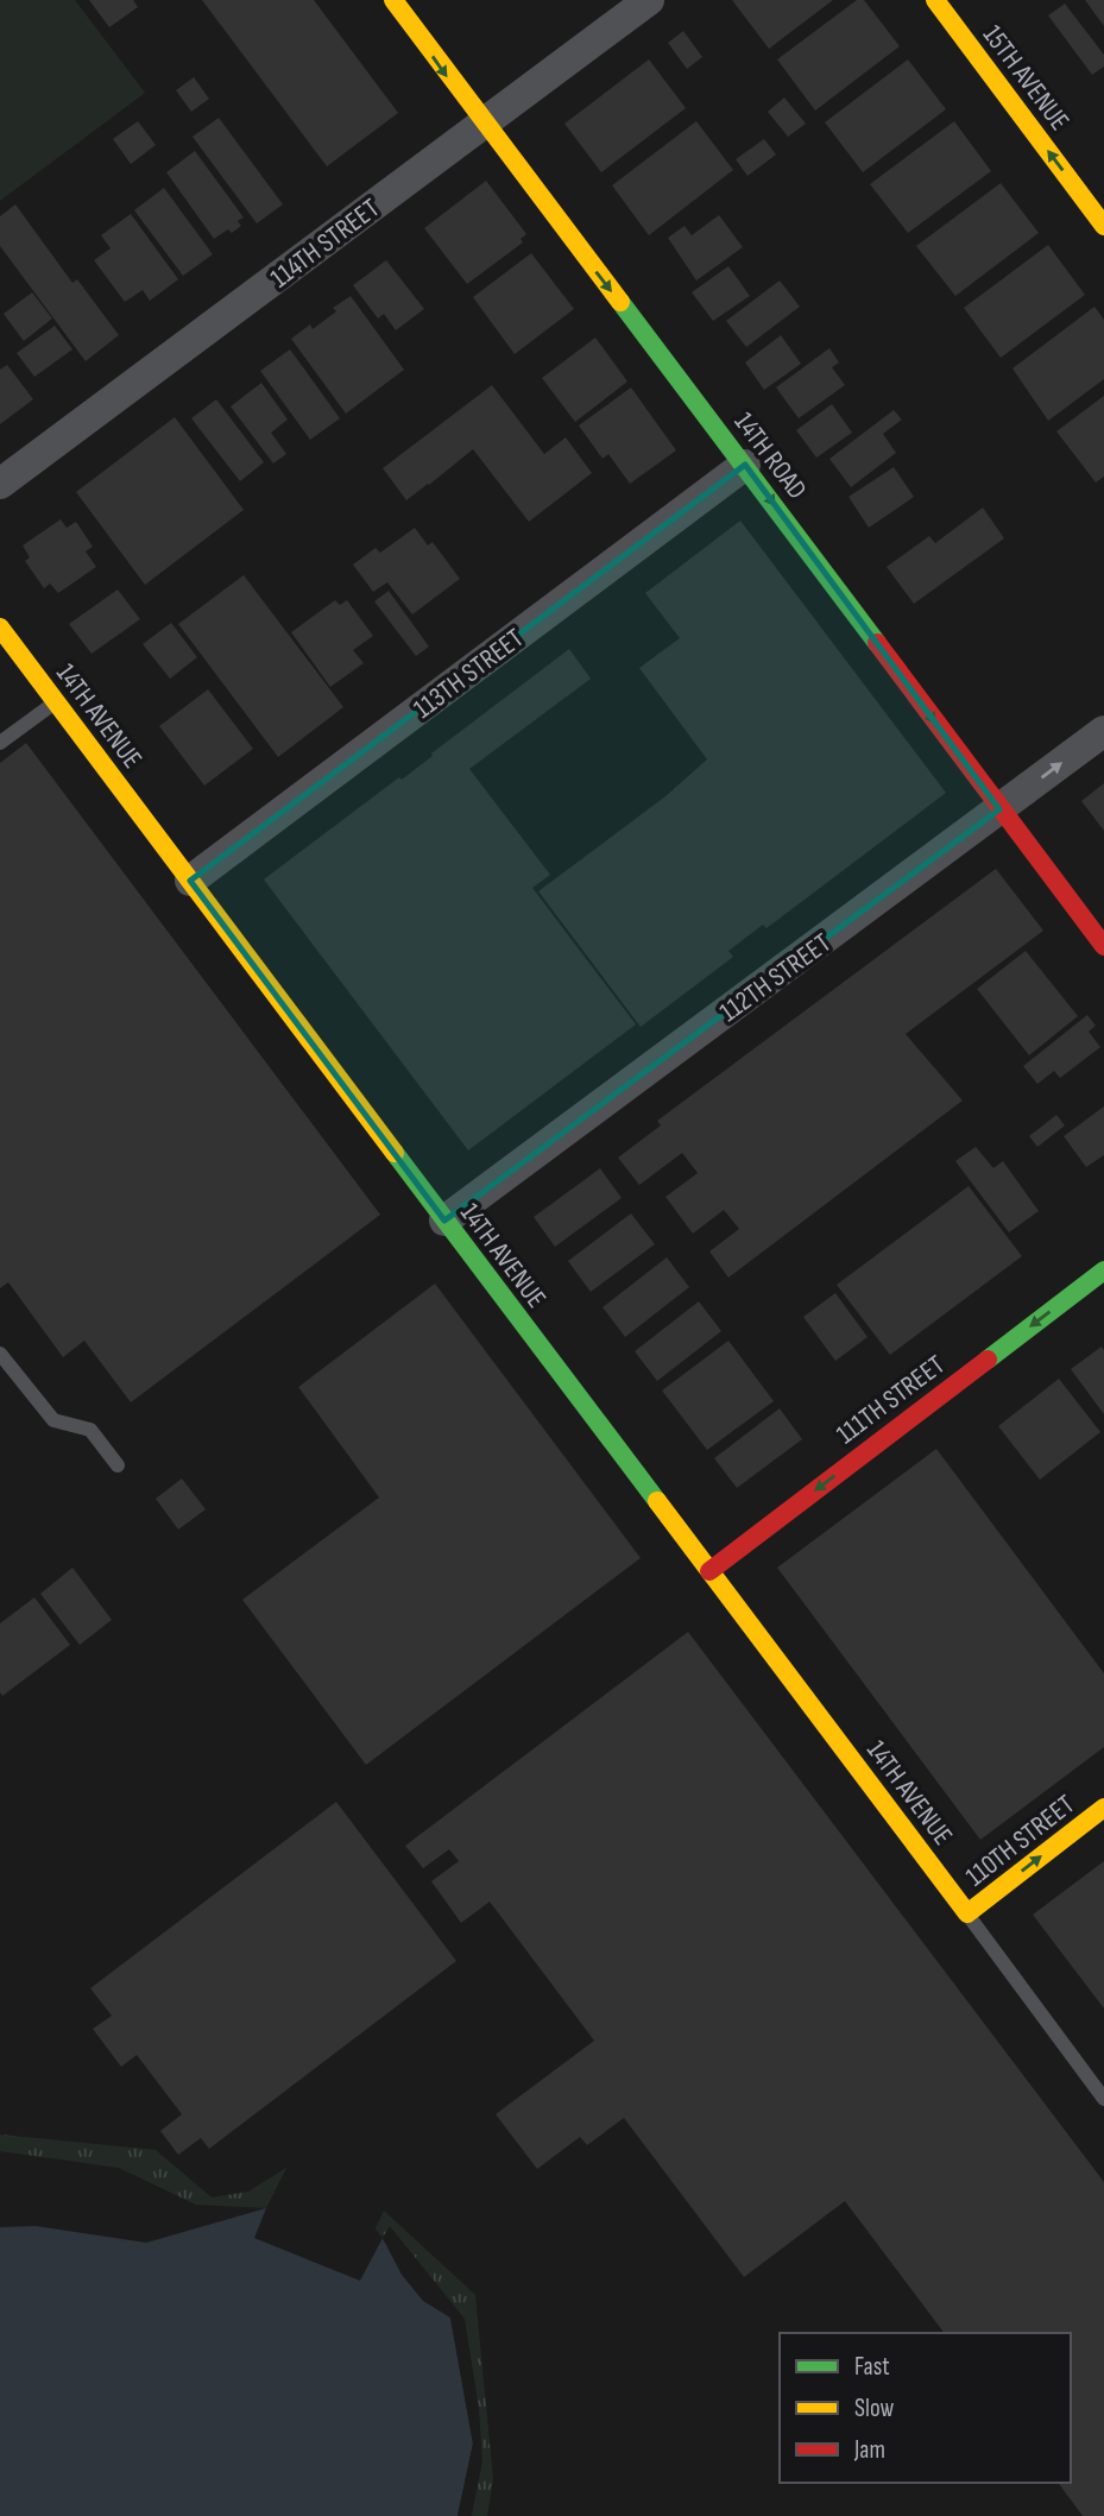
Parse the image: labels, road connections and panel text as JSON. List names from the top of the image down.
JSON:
{
  "streets": {
    "street": [
      "15TH AVENUE",
      "114TH STREET",
      "14TH ROAD",
      "113TH STREET",
      "14TH AVENUE",
      "112TH STREET",
      "111TH STREET",
      "110TH STREET"
    ]
  },
  "crossings": [
    ["114TH STREET", "14TH ROAD"],
    ["14TH ROAD", "113TH STREET"],
    ["14TH ROAD", "112TH STREET"],
    ["113TH STREET", "14TH AVENUE"],
    ["14TH AVENUE", "112TH STREET"],
    ["14TH AVENUE", "111TH STREET"],
    ["14TH AVENUE", "110TH STREET"]
  ],
  "one_way": [
    "15TH AVENUE",
    "14TH ROAD",
    "111TH STREET",
    "110TH STREET"
  ],
  "legend": ["Fast", "Slow", "Jam"]
}
